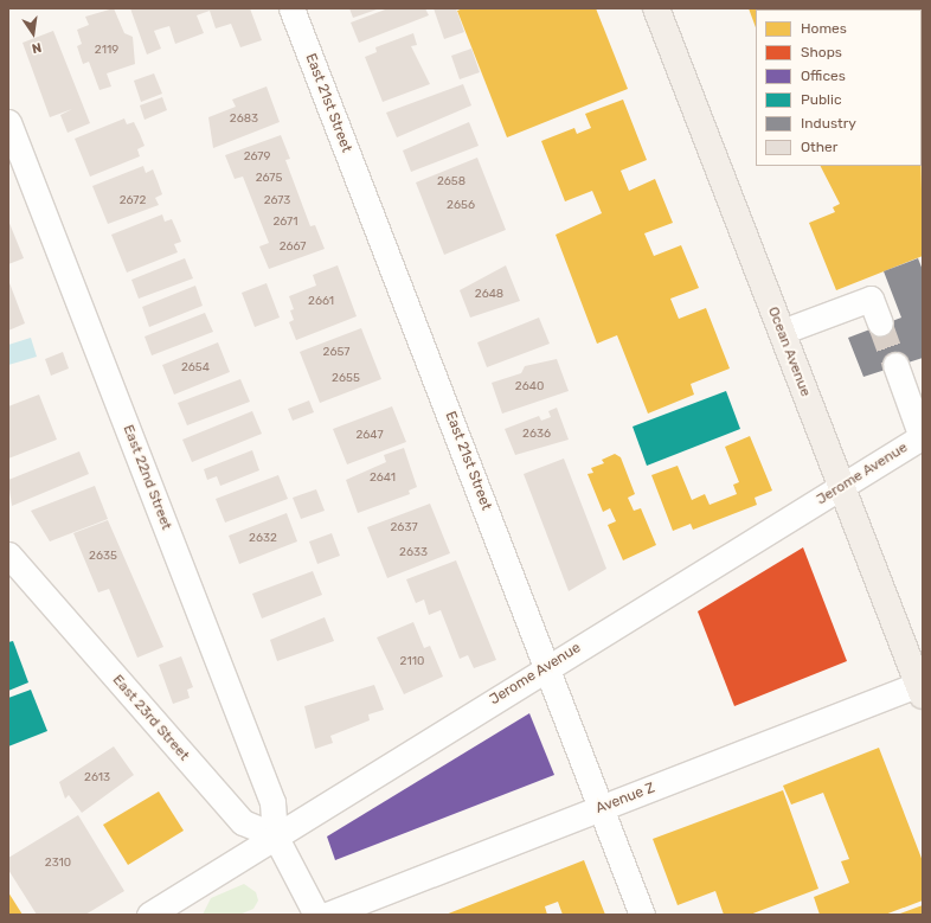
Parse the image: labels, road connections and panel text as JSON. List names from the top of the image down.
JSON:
{
  "streets": {
    "main road": ["Ocean Avenue"],
    "street": [
      "East 21st Street",
      "Jerome Avenue",
      "East 22nd Street",
      "East 23rd Street",
      "Avenue Z"
    ]
  },
  "crossings": [
    ["East 21st Street", "Jerome Avenue"],
    ["East 21st Street", "Avenue Z"],
    ["Ocean Avenue", "Jerome Avenue"],
    ["Ocean Avenue", "Avenue Z"],
    ["Jerome Avenue", "East 22nd Street"],
    ["Jerome Avenue", "East 23rd Street"],
    ["East 22nd Street", "East 23rd Street"]
  ],
  "house_numbers": [
    "2119",
    "2683",
    "2679",
    "2675",
    "2658",
    "2672",
    "2673",
    "2656",
    "2671",
    "2667",
    "2648",
    "2661",
    "2657",
    "2654",
    "2655",
    "2640",
    "2636",
    "2647",
    "2641",
    "2637",
    "2632",
    "2633",
    "2635",
    "2110",
    "2613",
    "2310"
  ],
  "legend": [
    "Homes",
    "Shops",
    "Offices",
    "Public",
    "Industry",
    "Other"
  ],
  "north": "bottom"
}
